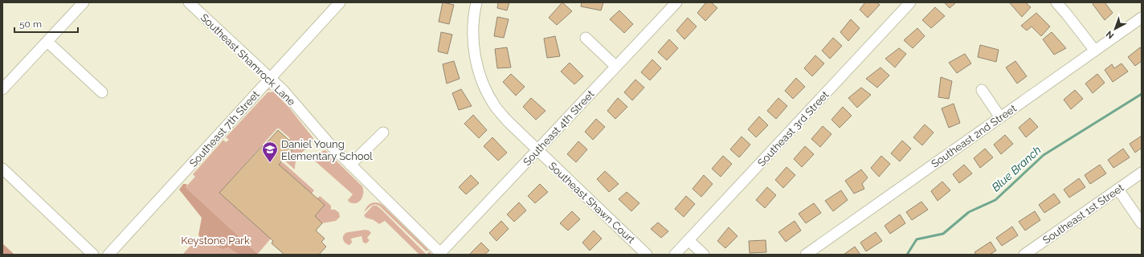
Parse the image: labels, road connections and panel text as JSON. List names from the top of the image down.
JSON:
{
  "streets": {
    "street": [
      "Southeast Shamrock Lane",
      "Southeast 4th Street",
      "Southeast 7th Street",
      "Southeast 3rd Street",
      "Southeast 2nd Street",
      "Southeast Shawn Court",
      "Southeast 1st Street"
    ]
  },
  "crossings": [
    ["Southeast Shamrock Lane", "Southeast 4th Street"],
    ["Southeast Shamrock Lane", "Southeast 7th Street"],
    ["Southeast 4th Street", "Southeast Shawn Court"]
  ],
  "water": ["Blue Branch"],
  "parks": ["Keystone Park"],
  "places": {
    "school or university": ["Daniel Young Elementary School"]
  },
  "scale_bar": "50 m",
  "north": "bottom left"
}
